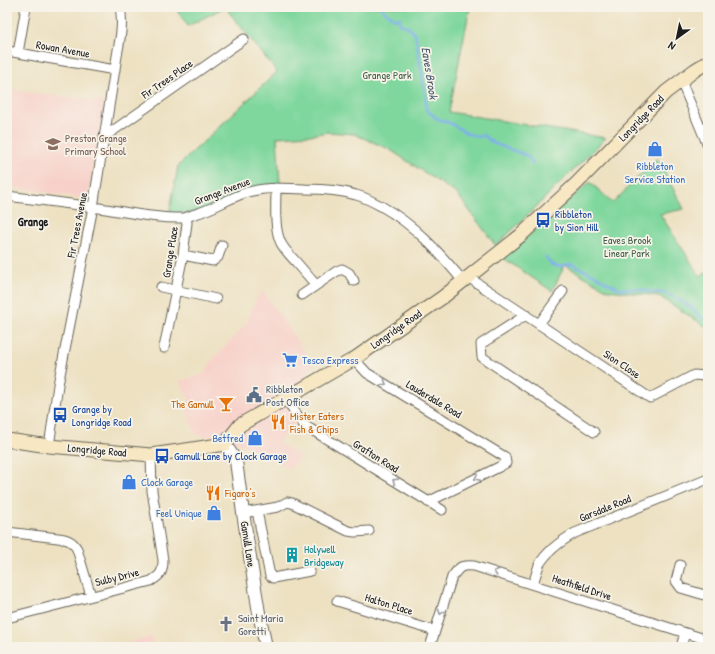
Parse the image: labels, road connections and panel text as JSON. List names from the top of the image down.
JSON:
{
  "streets": {
    "main road": ["Longridge Road"],
    "street": [
      "Rowan Avenue",
      "Fir Trees Place",
      "Grange Avenue",
      "Fir Trees Avenue",
      "Grange Place",
      "Sion Close",
      "Lauderdale Road",
      "Grafton Road",
      "Garsdale Road",
      "Gamull Lane",
      "Sulby Drive",
      "Heathfield Drive",
      "Halton Place"
    ]
  },
  "crossings": [
    ["Rowan Avenue", "Fir Trees Avenue"],
    ["Fir Trees Place", "Fir Trees Avenue"],
    ["Longridge Road", "Grange Avenue"],
    ["Longridge Road", "Fir Trees Avenue"],
    ["Longridge Road", "Sion Close"],
    ["Longridge Road", "Lauderdale Road"],
    ["Longridge Road", "Grafton Road"],
    ["Longridge Road", "Gamull Lane"],
    ["Longridge Road", "Sulby Drive"],
    ["Grange Avenue", "Fir Trees Avenue"],
    ["Grange Avenue", "Grange Place"],
    ["Grange Avenue", "Sion Close"],
    ["Lauderdale Road", "Grafton Road"],
    ["Garsdale Road", "Heathfield Drive"],
    ["Heathfield Drive", "Halton Place"]
  ],
  "one_way": ["Grafton Road"],
  "districts": ["Grange"],
  "water": ["Eaves Brook"],
  "parks": ["Grange Park", "Eaves Brook Linear Park"],
  "places": {
    "school or university": ["Preston Grange Primary School"],
    "shop": [
      "Ribbleton Service Station",
      "Betfred",
      "Clock Garage",
      "Feel Unique"
    ],
    "bus stop": ["Ribbleton by Sion Hill", "Grange by Longridge Road", "Gamull Lane by Clock Garage"],
    "supermarket": ["Tesco Express"],
    "public building": ["Ribbleton Post Office"],
    "bar": ["The Gamull"],
    "restaurant": ["Mister Eaters Fish & Chips", "Figaro's"],
    "building": ["Holywell Bridgeway"],
    "church": ["Saint Maria Goretti"]
  },
  "north": "bottom left"
}
